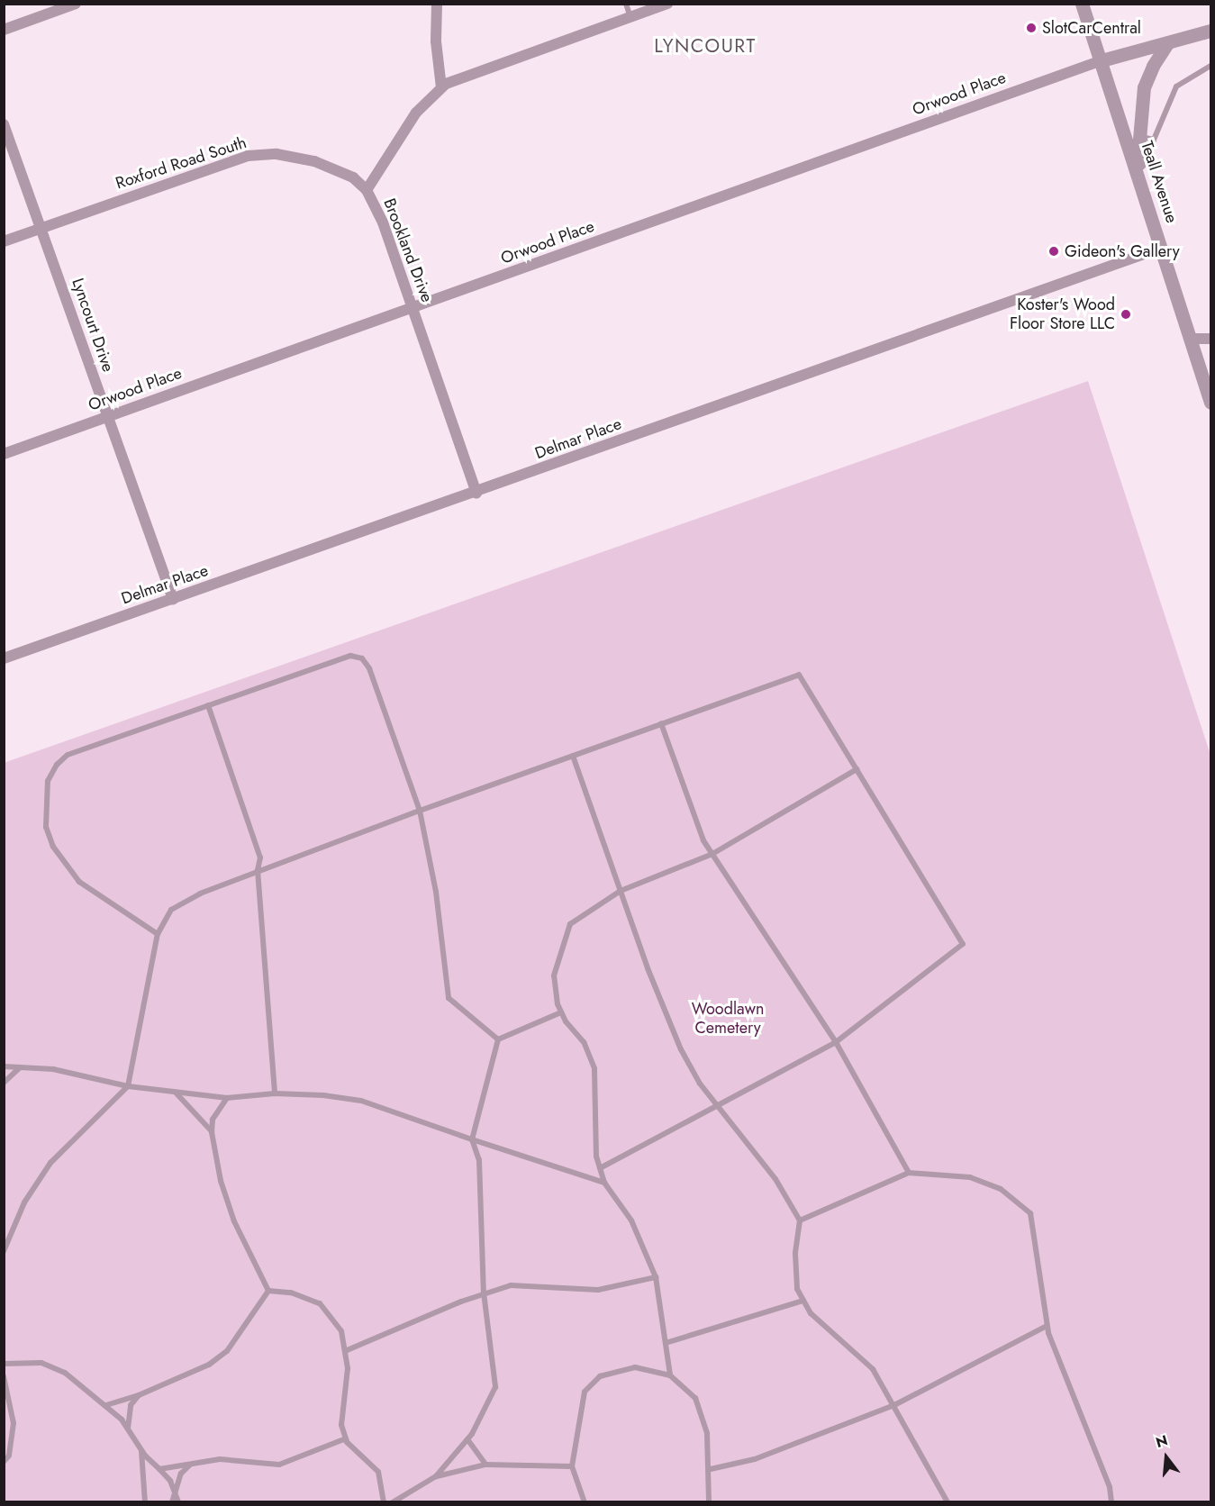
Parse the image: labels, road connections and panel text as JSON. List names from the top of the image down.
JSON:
{
  "streets": {
    "street": [
      "Orwood Place",
      "Roxford Road South",
      "Teall Avenue",
      "Brookland Drive",
      "Lyncourt Drive",
      "Delmar Place"
    ]
  },
  "crossings": [
    ["Orwood Place", "Teall Avenue"],
    ["Orwood Place", "Brookland Drive"],
    ["Orwood Place", "Lyncourt Drive"],
    ["Roxford Road South", "Brookland Drive"],
    ["Roxford Road South", "Lyncourt Drive"],
    ["Teall Avenue", "Delmar Place"],
    ["Brookland Drive", "Delmar Place"],
    ["Lyncourt Drive", "Delmar Place"]
  ],
  "districts": ["LYNCOURT"],
  "parks": ["Woodlawn Cemetery"],
  "places": ["SlotCarCentral", "Gideon's Gallery", "Koster's Wood Floor Store LLC"],
  "north": "top"
}
